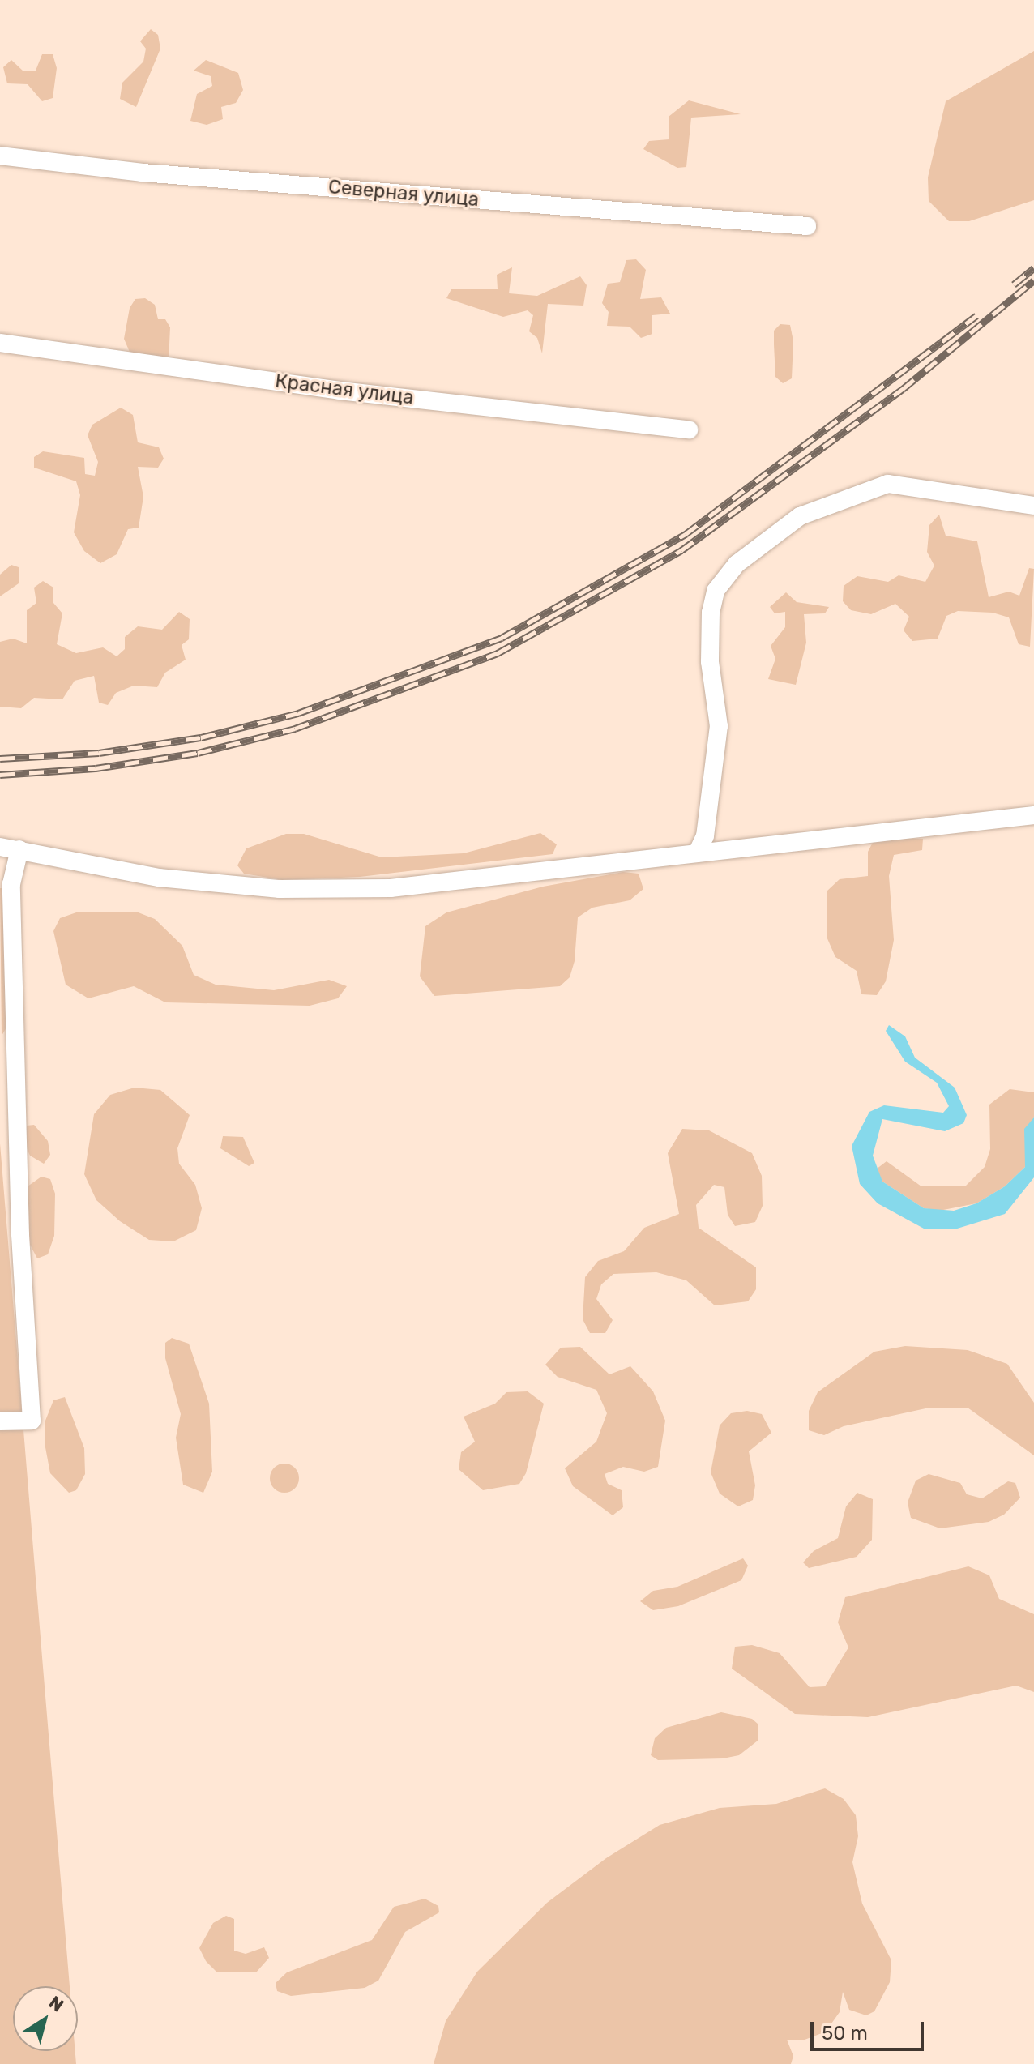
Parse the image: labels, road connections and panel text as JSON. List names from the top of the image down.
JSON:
{
  "streets": {
    "street": ["Северная улица", "Красная улица"]
  },
  "scale_bar": "50 m",
  "north": "top right"
}
